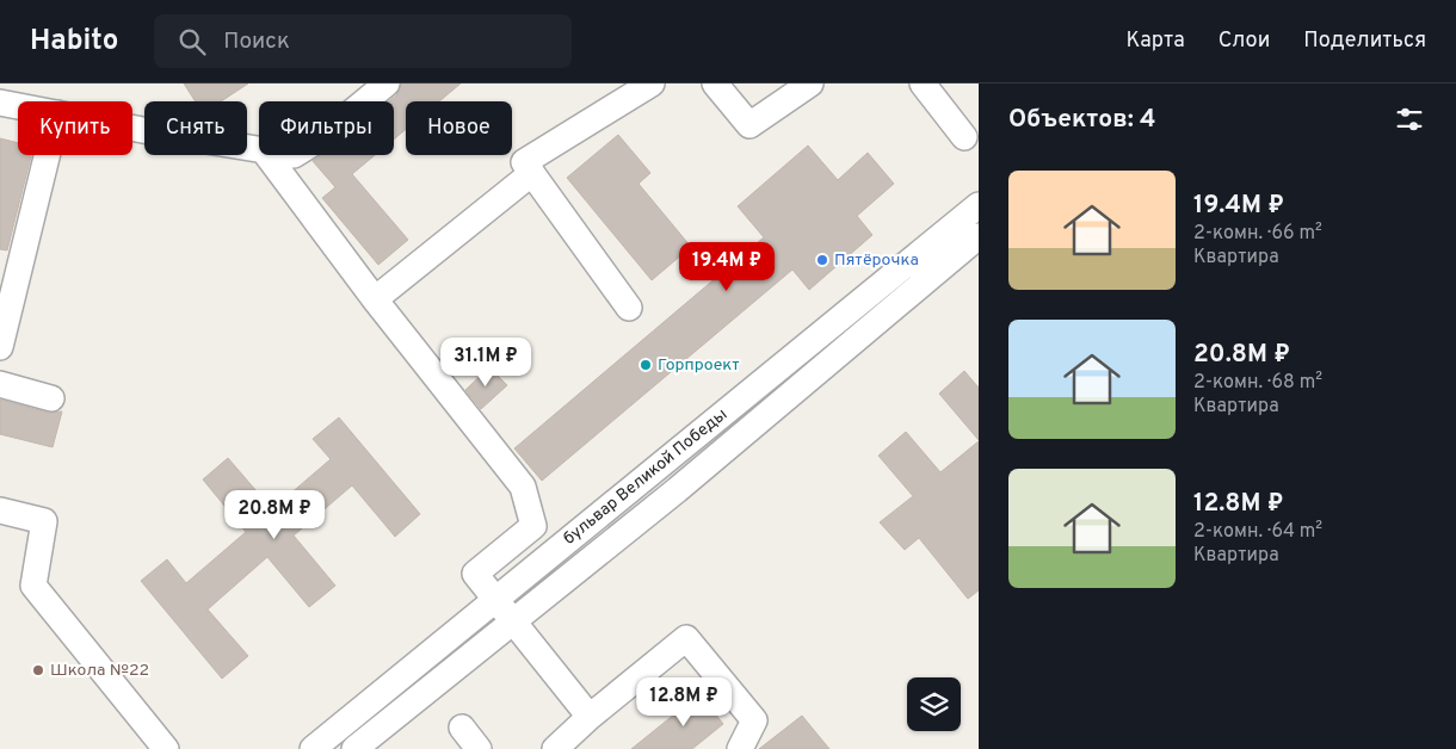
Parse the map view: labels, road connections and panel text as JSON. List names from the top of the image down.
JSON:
{
  "streets": {
    "street": ["бульвар Великой Победы"]
  },
  "places": ["Пятёрочка", "Горпроект", "Школа №22"],
  "page": {
    "header": "Habito",
    "search": "Поиск",
    "nav": ["Карта", "Слои", "Поделиться"],
    "heading": "Объектов: 4",
    "chip": [
      "Купить",
      "Снять",
      "Фильтры",
      "Новое"
    ],
    "list": [
      {
        "name": "19.4M ₽",
        "note": "2-комн. · 66 m² · Квартира"
      },
      {
        "name": "20.8M ₽",
        "note": "2-комн. · 68 m² · Квартира"
      },
      {
        "name": "12.8M ₽",
        "note": "2-комн. · 64 m² · Квартира"
      }
    ],
    "price": [
      "19.4M ₽",
      "31.1M ₽",
      "20.8M ₽",
      "12.8M ₽"
    ]
  }
}
